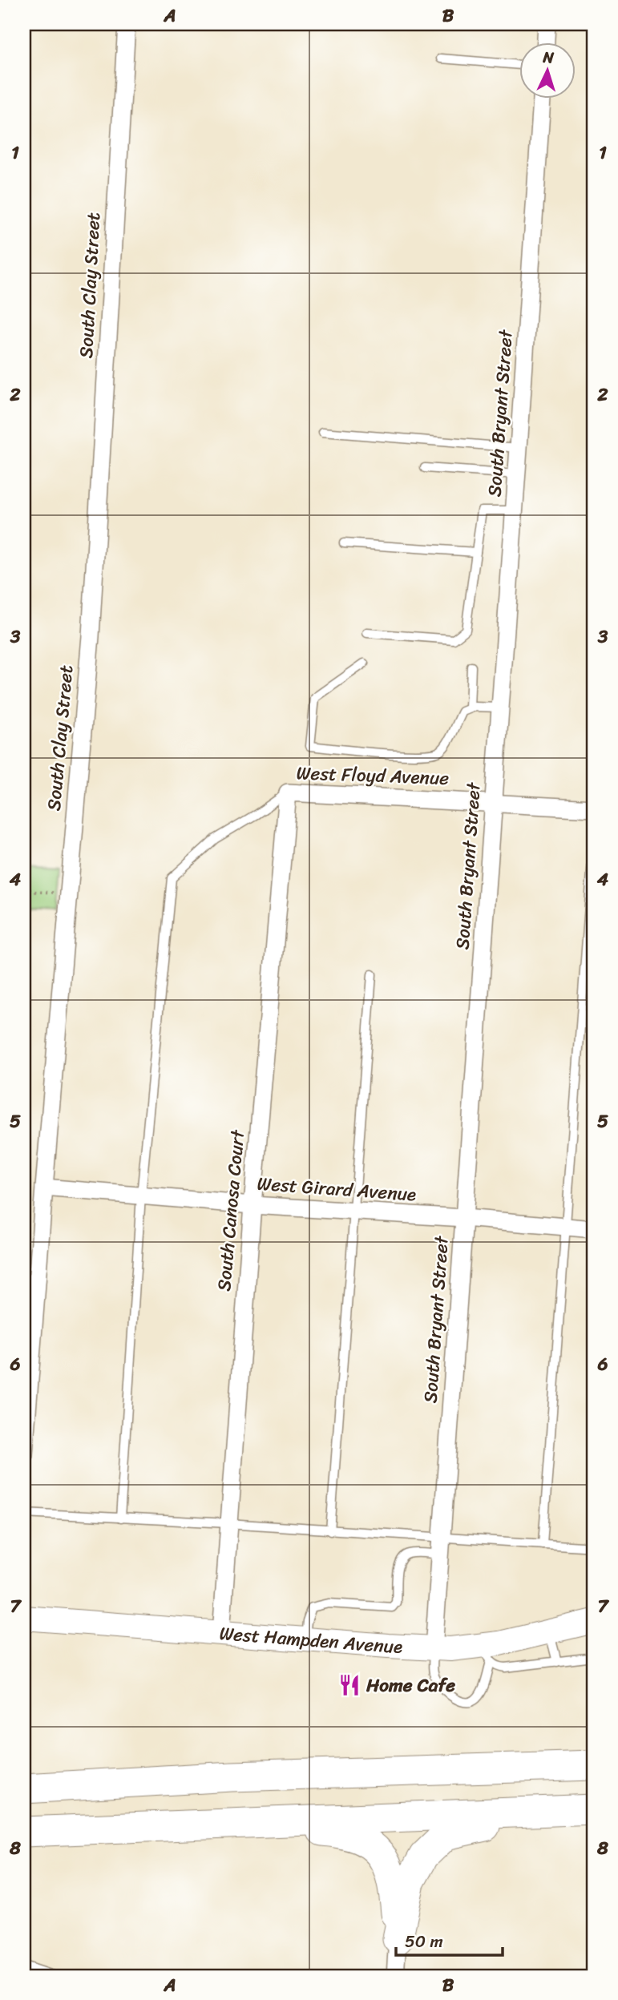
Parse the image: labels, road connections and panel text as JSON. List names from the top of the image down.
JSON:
{
  "streets": {
    "street": [
      "South Clay Street",
      "South Bryant Street",
      "West Floyd Avenue",
      "West Girard Avenue",
      "South Canosa Court",
      "West Hampden Avenue"
    ]
  },
  "crossings": [
    ["South Clay Street", "West Girard Avenue"],
    ["South Bryant Street", "West Floyd Avenue"],
    ["South Bryant Street", "West Girard Avenue"],
    ["South Bryant Street", "West Hampden Avenue"],
    ["West Floyd Avenue", "West Girard Avenue"],
    ["West Floyd Avenue", "South Canosa Court"],
    ["West Girard Avenue", "South Canosa Court"],
    ["South Canosa Court", "West Hampden Avenue"]
  ],
  "places": {
    "restaurant": ["Home Cafe"]
  },
  "scale_bar": "50 m",
  "north": "top",
  "grid": {
    "columns": ["A", "B"],
    "rows": [
      "1",
      "2",
      "3",
      "4",
      "5",
      "6",
      "7",
      "8"
    ]
  }
}
